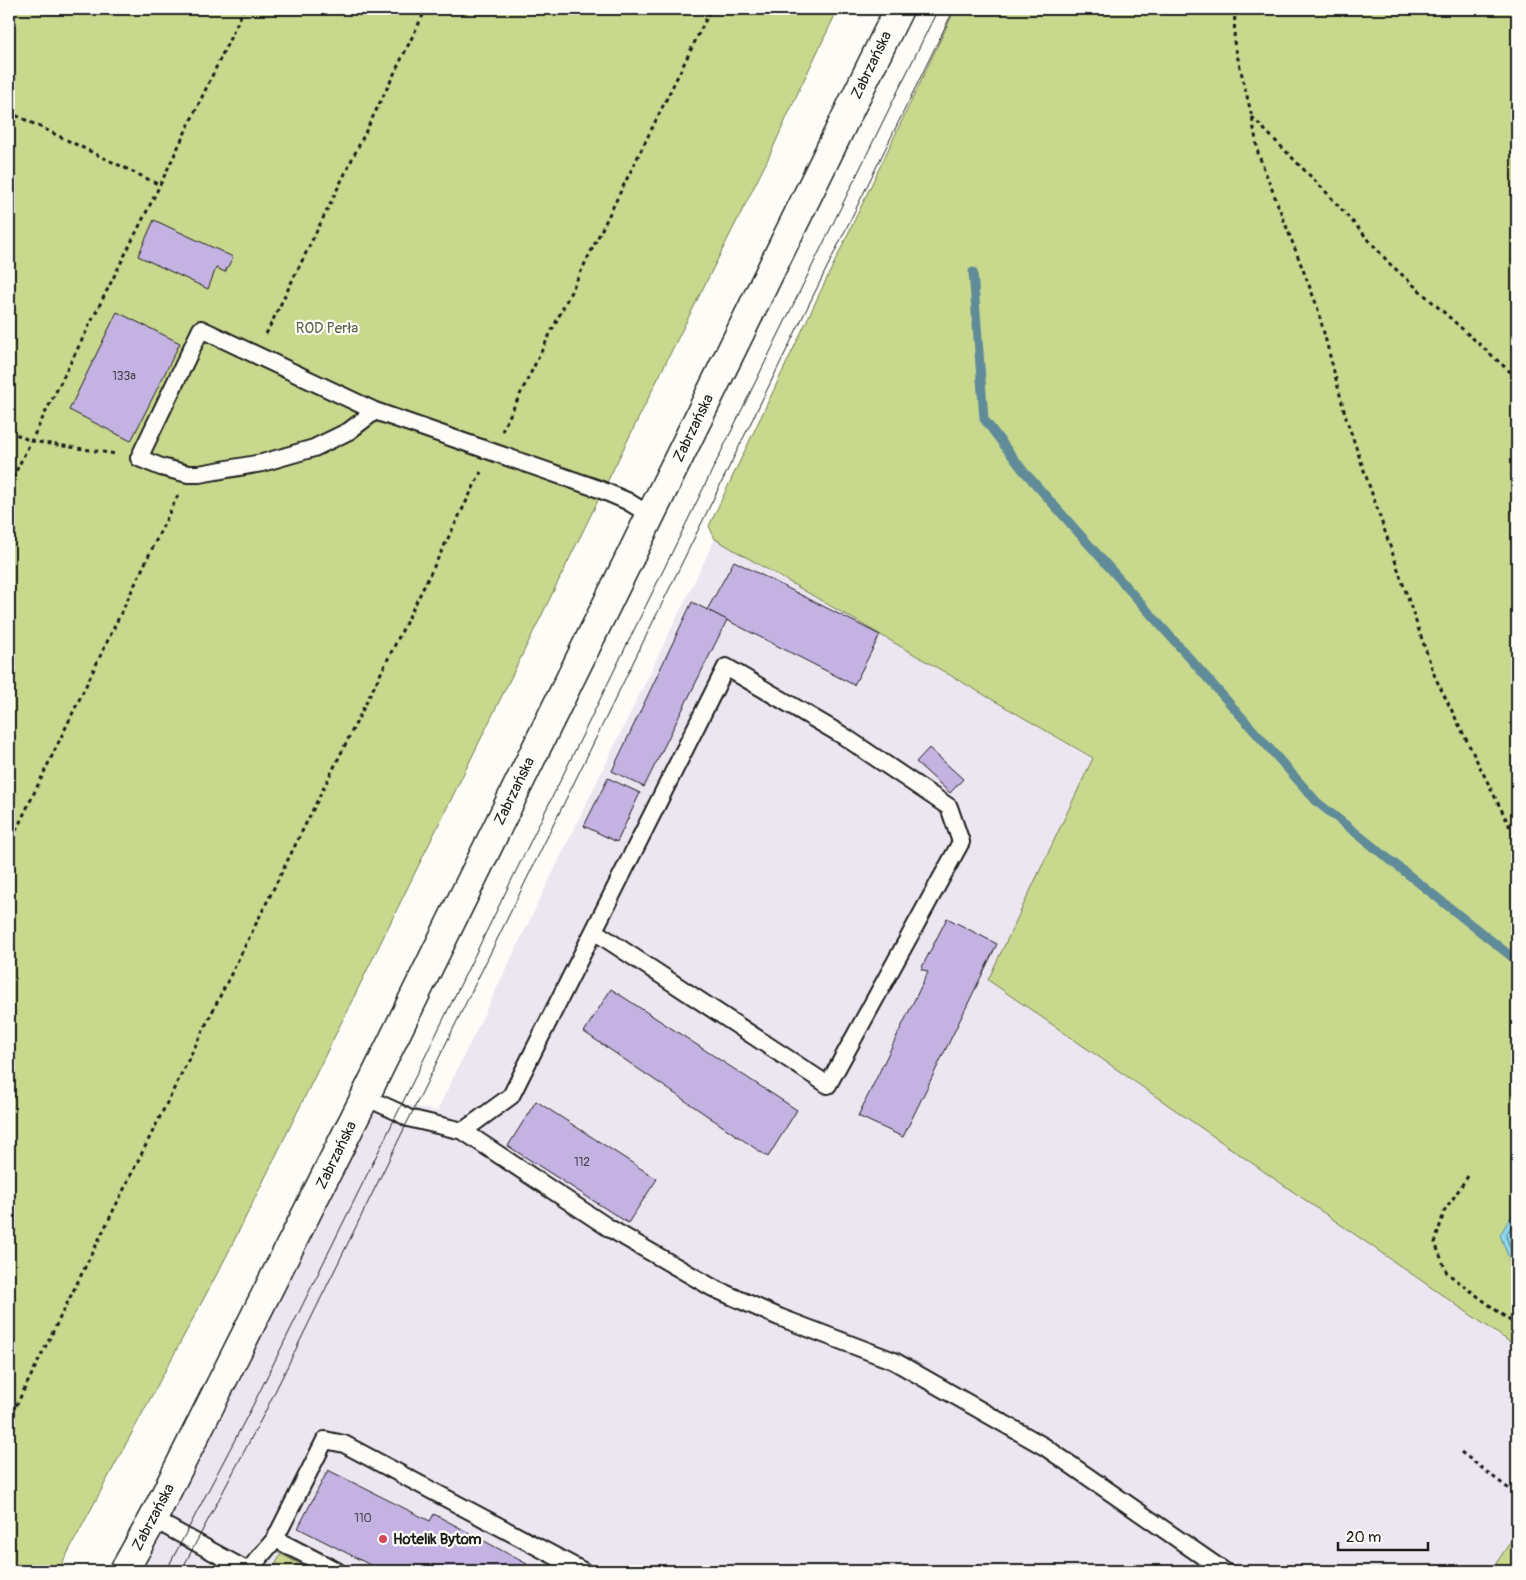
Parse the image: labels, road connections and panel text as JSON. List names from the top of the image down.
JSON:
{
  "streets": {
    "street": ["Zabrzańska"]
  },
  "parks": ["ROD Perła"],
  "places": ["Hotelik Bytom"],
  "house_numbers": ["133a", "112", "110"],
  "scale_bar": "20 m"
}
